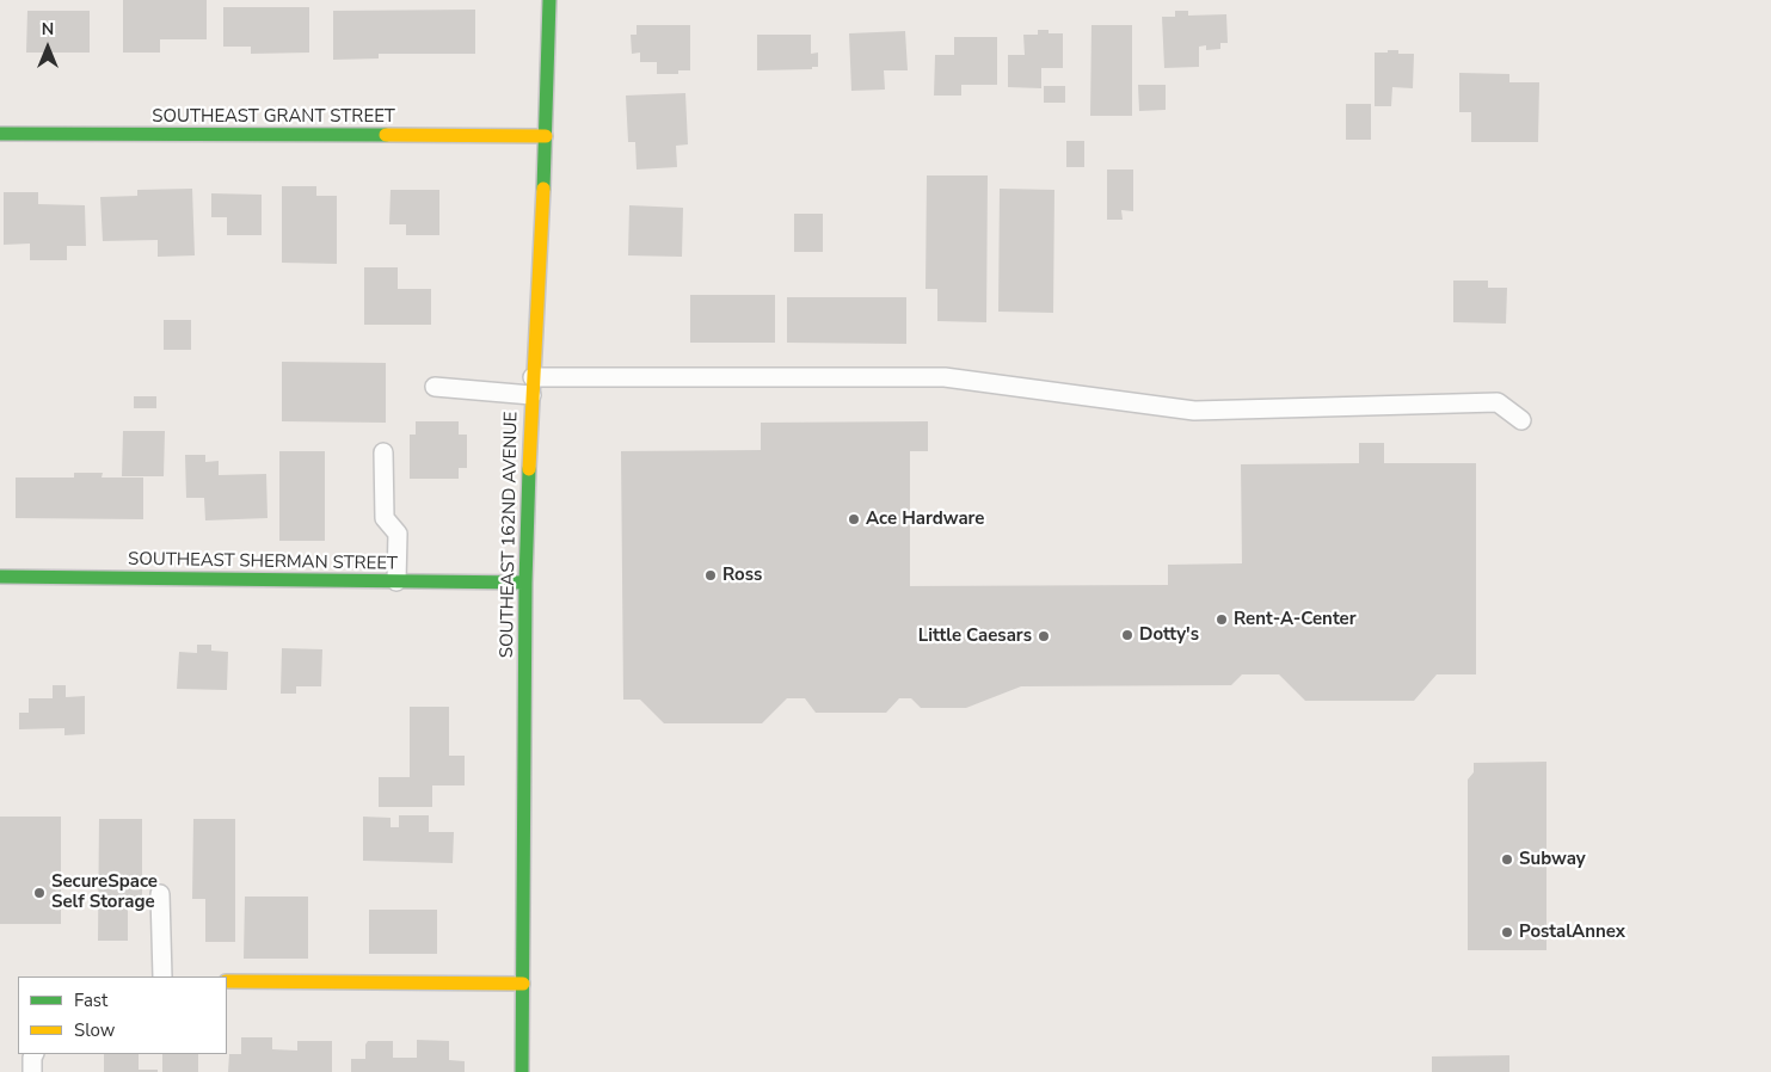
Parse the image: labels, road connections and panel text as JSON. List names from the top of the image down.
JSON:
{
  "streets": {
    "street": ["SOUTHEAST GRANT STREET", "SOUTHEAST 162ND AVENUE", "SOUTHEAST SHERMAN STREET"]
  },
  "crossings": [
    ["SOUTHEAST GRANT STREET", "SOUTHEAST 162ND AVENUE"],
    ["SOUTHEAST 162ND AVENUE", "SOUTHEAST SHERMAN STREET"]
  ],
  "places": [
    "Ace Hardware",
    "Ross",
    "Rent-A-Center",
    "Dotty's",
    "Little Caesars",
    "Subway",
    "SecureSpace Self Storage",
    "PostalAnnex"
  ],
  "legend": ["Fast", "Slow"],
  "north": "top"
}
